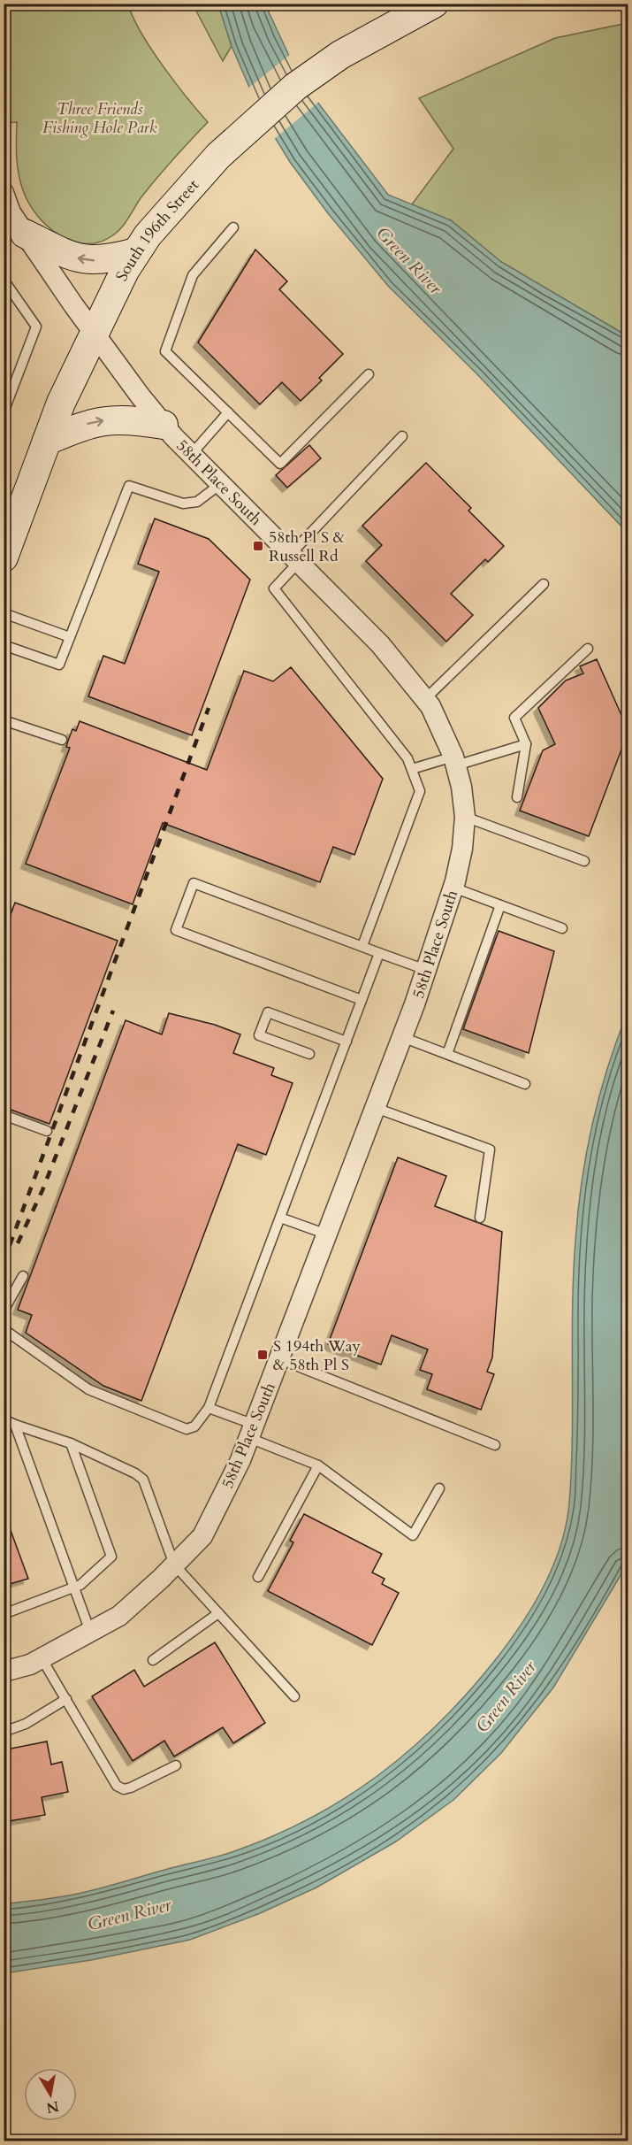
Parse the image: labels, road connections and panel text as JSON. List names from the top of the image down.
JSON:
{
  "streets": {
    "main road": ["South 196th Street"],
    "street": ["58th Place South"]
  },
  "crossings": [
    ["South 196th Street", "58th Place South"]
  ],
  "water": ["Green River"],
  "parks": ["Three Friends Fishing Hole Park"],
  "places": {
    "transit": ["58th Pl S & Russell Rd", "S 194th Way & 58th Pl S"]
  },
  "north": "bottom"
}
